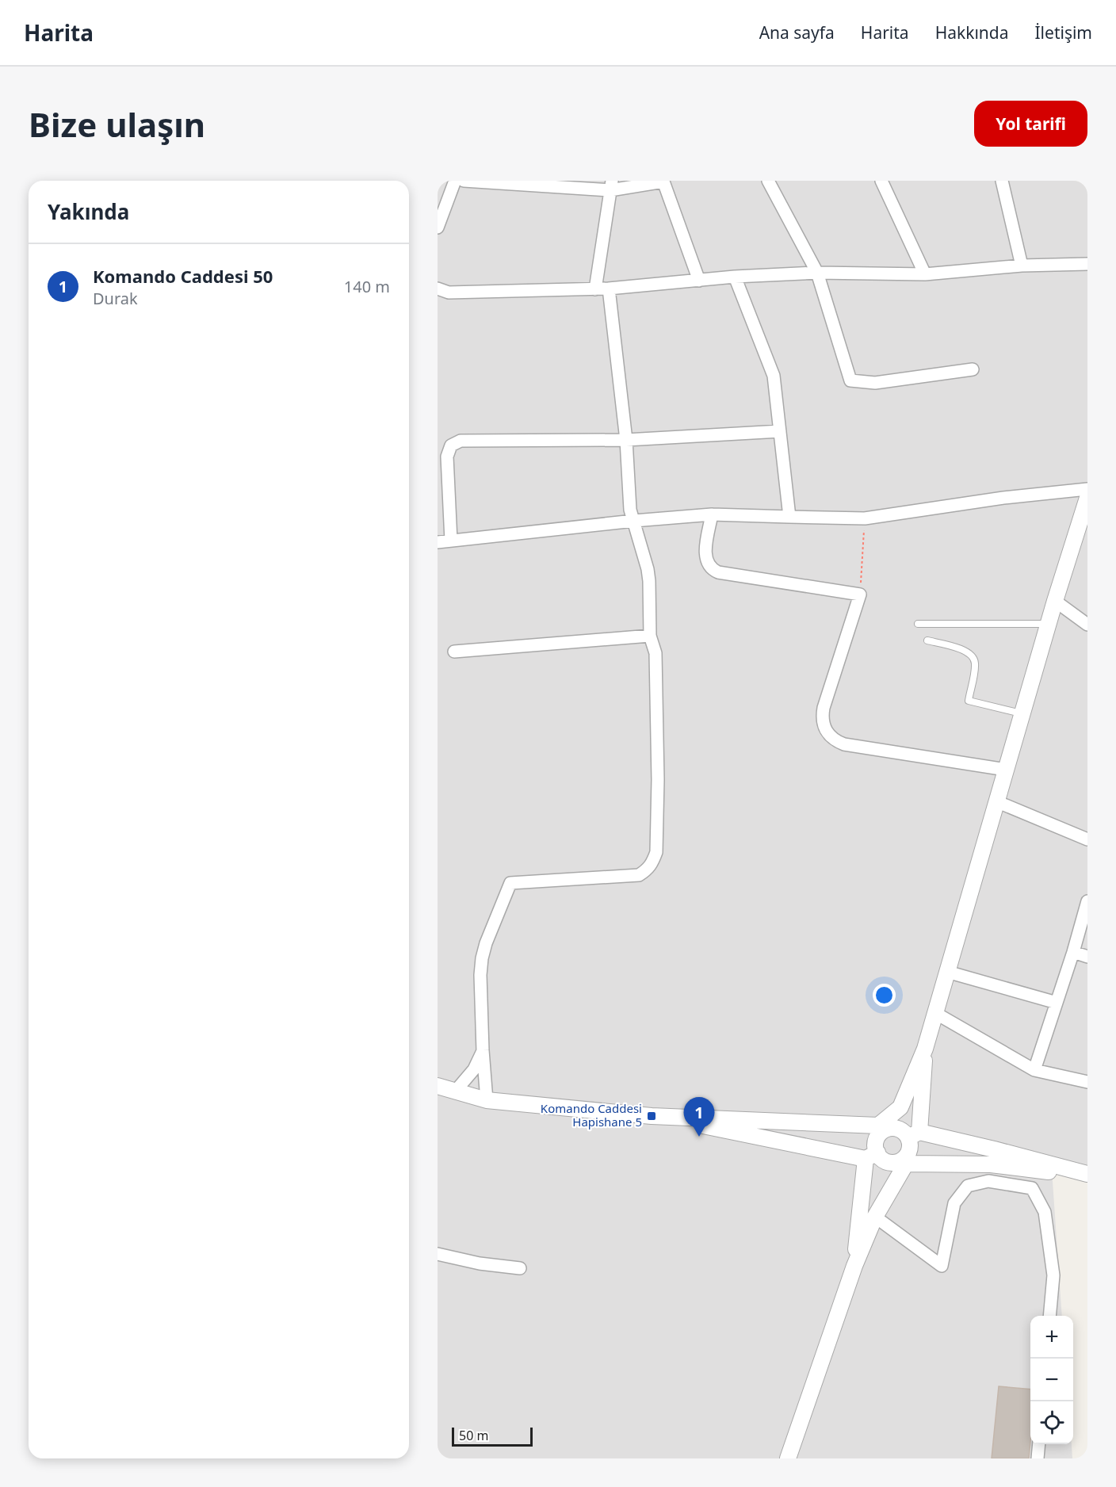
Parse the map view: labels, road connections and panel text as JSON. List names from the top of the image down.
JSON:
{
  "places": {
    "transit": ["Komando Caddesi Hapishane 5"]
  },
  "scale_bar": "50 m",
  "page": {
    "header": "Harita",
    "nav": [
      "Ana sayfa",
      "Harita",
      "Hakkında",
      "İletişim"
    ],
    "buttons": "Yol tarifi",
    "title": "Bize ulaşın",
    "heading": "Yakında",
    "list": [
      {
        "mark": "1",
        "name": "Komando Caddesi 50",
        "note": "Durak",
        "value": "140 m"
      }
    ],
    "pins": "1",
    "map_buttons": ["+", "−"],
    "scale": "50 m"
  }
}
